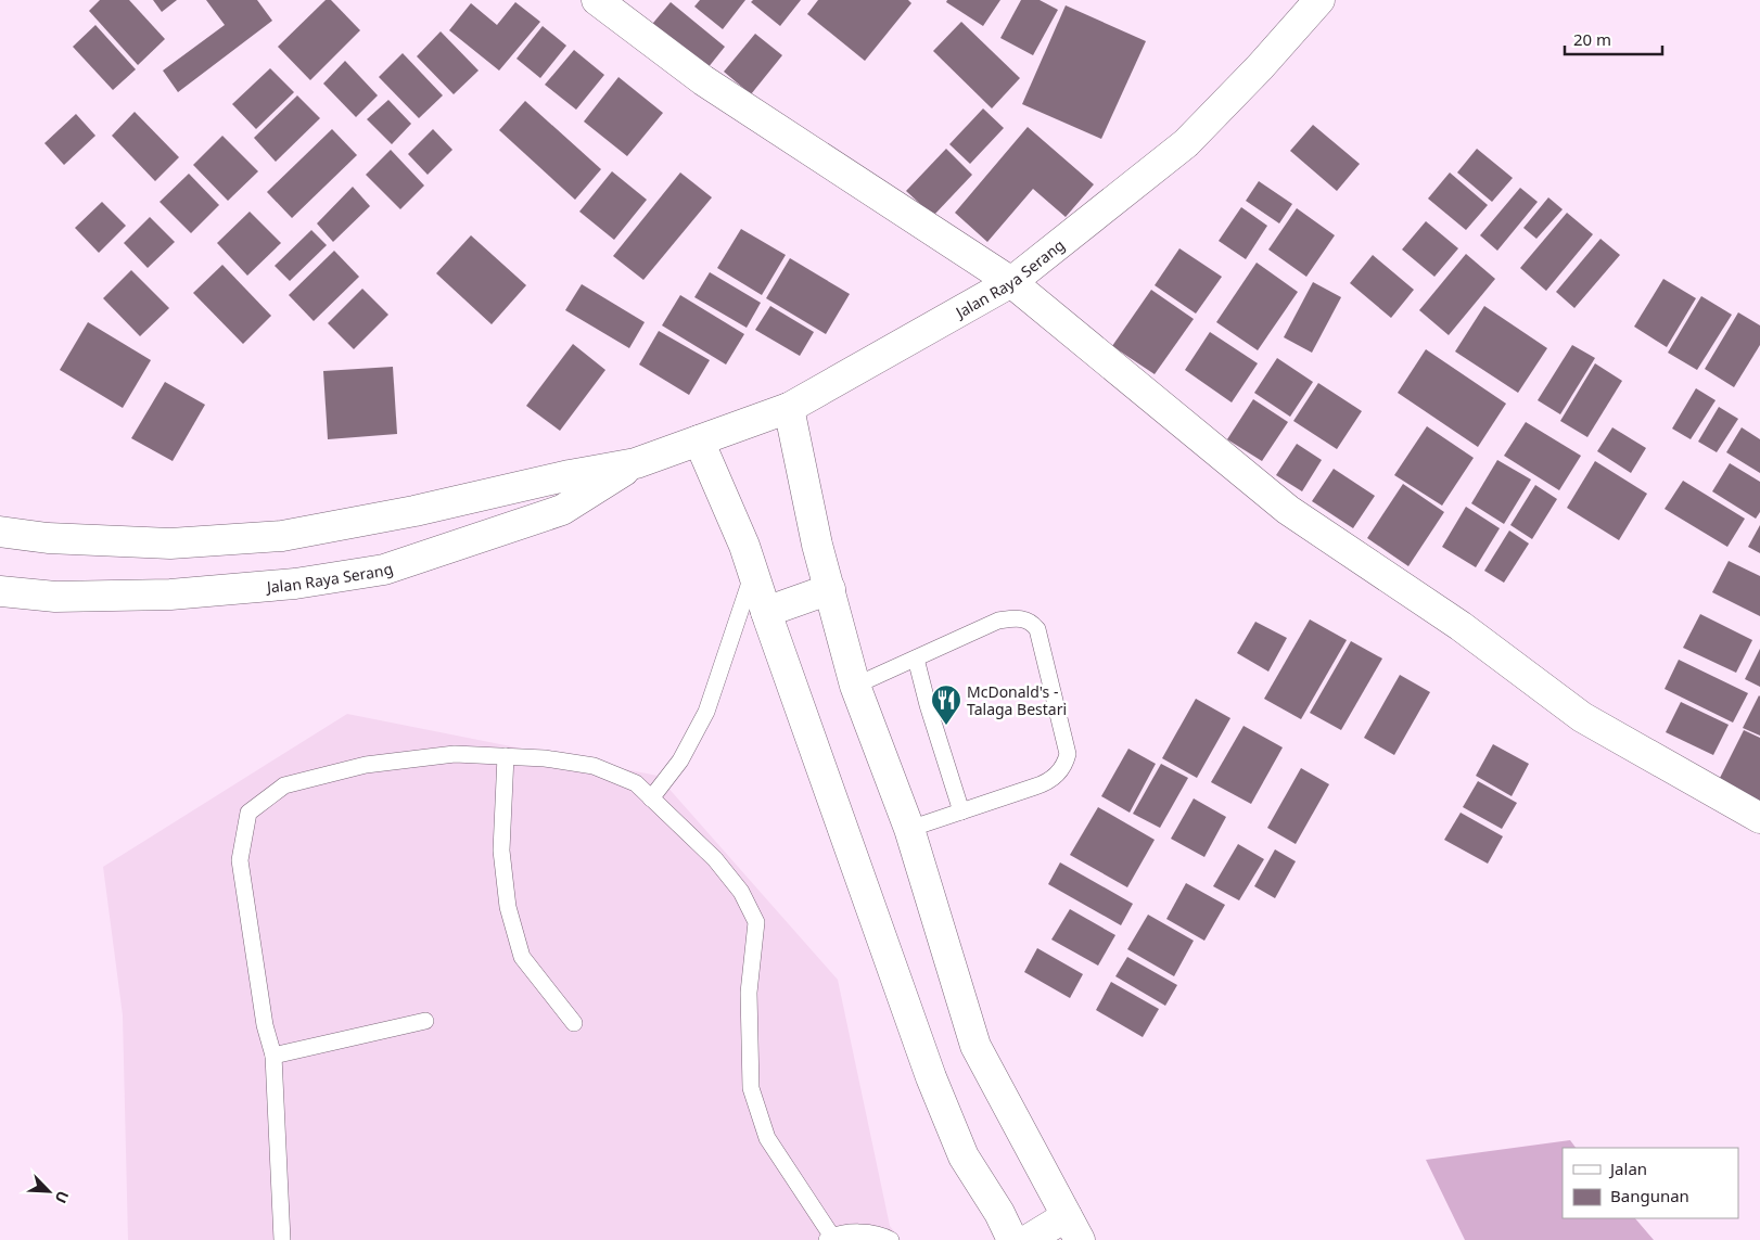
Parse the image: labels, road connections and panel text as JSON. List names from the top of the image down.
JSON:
{
  "streets": {
    "main road": ["Jalan Raya Serang"]
  },
  "places": {
    "restaurant": ["McDonald's - Talaga Bestari"]
  },
  "legend": ["Jalan", "Bangunan"],
  "scale_bar": "20 m",
  "north": "bottom right"
}
